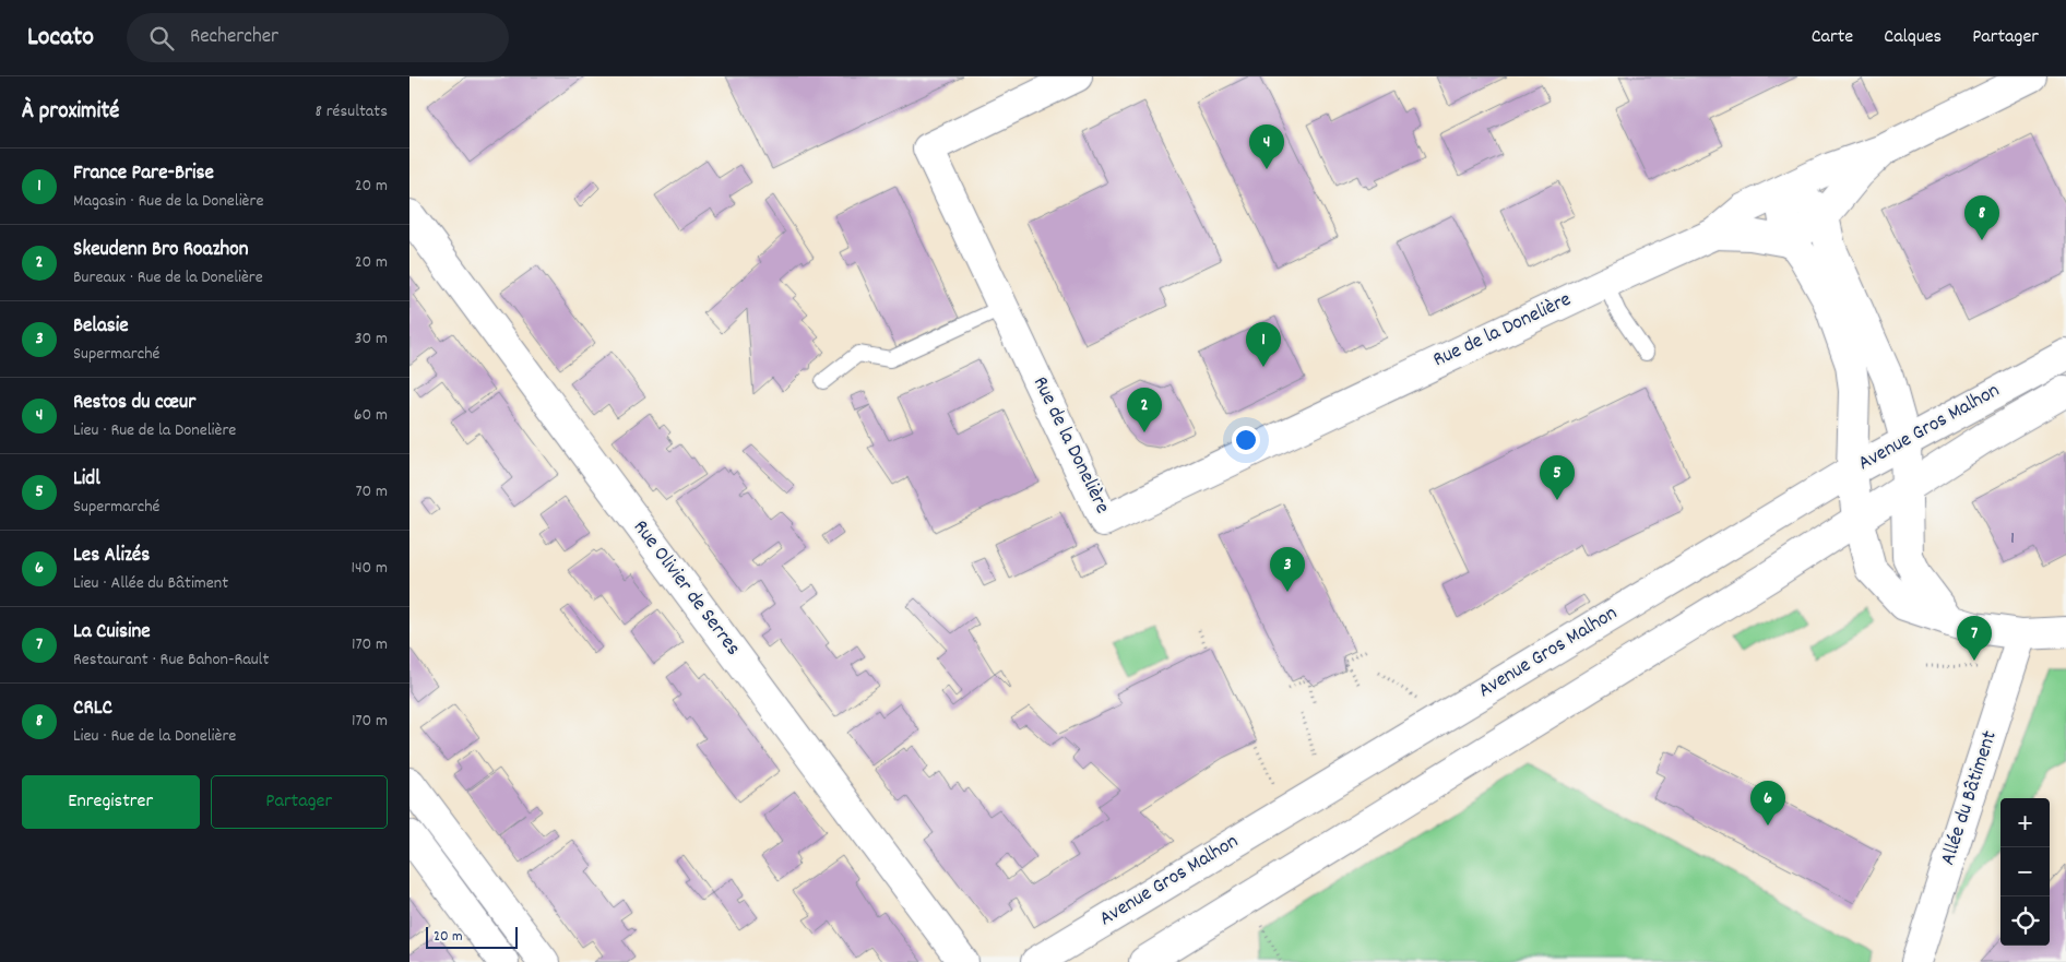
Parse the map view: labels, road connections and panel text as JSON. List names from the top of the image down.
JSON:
{
  "streets": {
    "street": [
      "Rue de la Donelière",
      "Avenue Gros Malhon",
      "Rue Olivier de Serres",
      "Allée du Bâtiment"
    ]
  },
  "house_numbers": ["1"],
  "scale_bar": "20 m",
  "page": {
    "header": "Locato",
    "search": "Rechercher",
    "nav": ["Carte", "Calques", "Partager"],
    "heading": ["À proximité", "8 résultats"],
    "pins": [
      "4",
      "8",
      "1",
      "2",
      "5",
      "3",
      "7",
      "6"
    ],
    "list": [
      {
        "mark": "1",
        "name": "France Pare-Brise",
        "note": "Magasin · Rue de la Donelière",
        "value": "20 m"
      },
      {
        "mark": "2",
        "name": "Skeudenn Bro Roazhon",
        "note": "Bureaux · Rue de la Donelière",
        "value": "20 m"
      },
      {
        "mark": "3",
        "name": "Belasie",
        "note": "Supermarché",
        "value": "30 m"
      },
      {
        "mark": "4",
        "name": "Restos du cœur",
        "note": "Lieu · Rue de la Donelière",
        "value": "60 m"
      },
      {
        "mark": "5",
        "name": "Lidl",
        "note": "Supermarché",
        "value": "70 m"
      },
      {
        "mark": "6",
        "name": "Les Alizés",
        "note": "Lieu · Allée du Bâtiment",
        "value": "140 m"
      },
      {
        "mark": "7",
        "name": "La Cuisine",
        "note": "Restaurant · Rue Bahon-Rault",
        "value": "170 m"
      },
      {
        "mark": "8",
        "name": "CRLC",
        "note": "Lieu · Rue de la Donelière",
        "value": "170 m"
      }
    ],
    "buttons": ["Enregistrer", "Partager"],
    "map_buttons": ["+", "−"],
    "scale": "20 m"
  }
}
